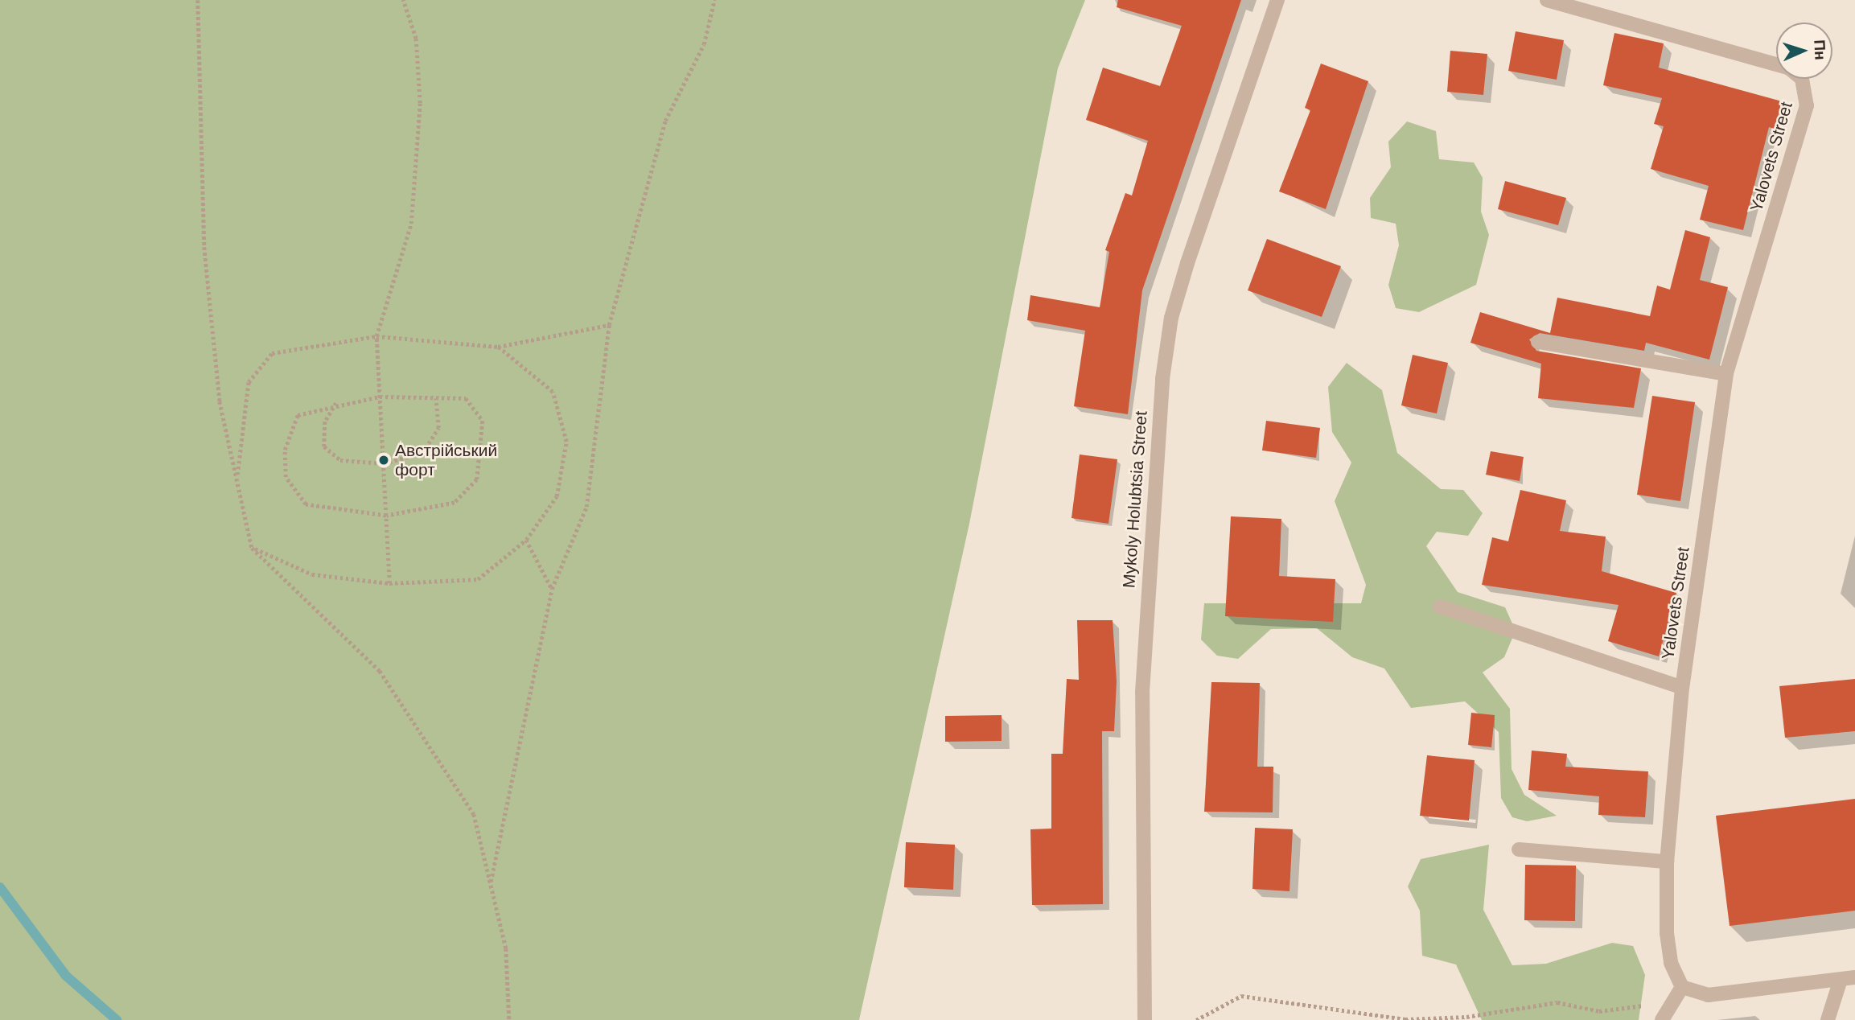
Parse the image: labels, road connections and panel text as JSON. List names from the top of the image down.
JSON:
{
  "streets": {
    "street": ["Yalovets Street", "Mykoly Holubtsia Street"]
  },
  "places": ["Австрійський форт"],
  "north": "right"
}
